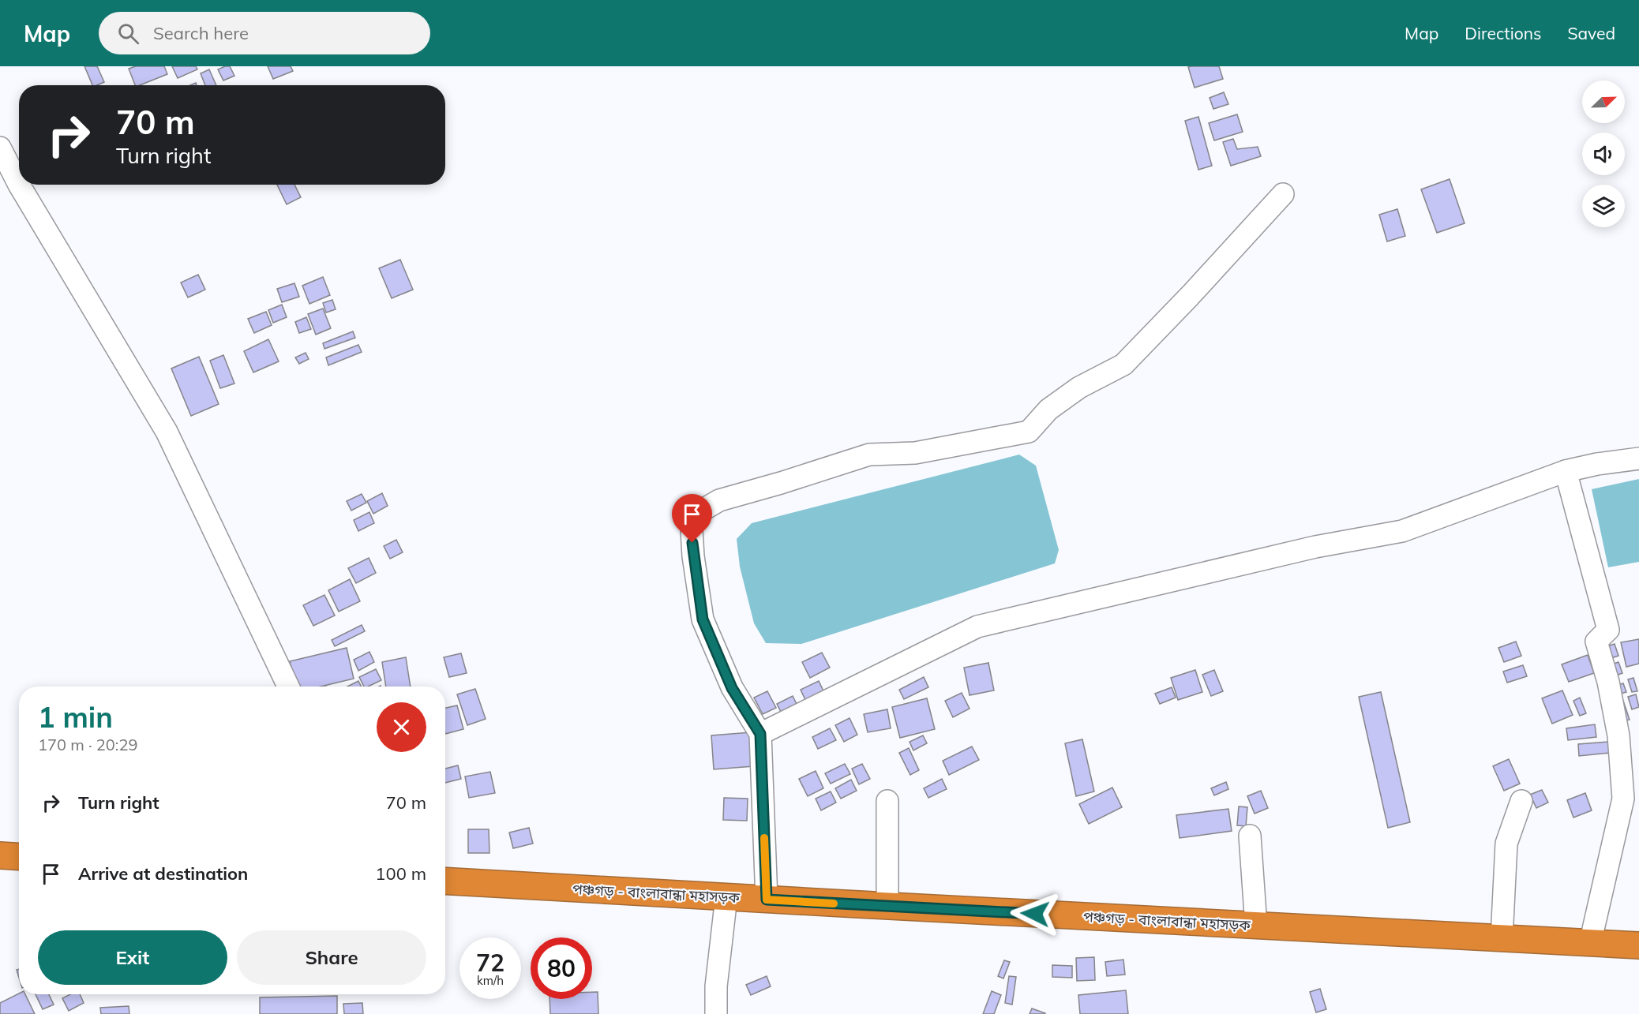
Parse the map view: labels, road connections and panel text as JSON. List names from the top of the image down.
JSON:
{
  "streets": {
    "highway": ["পঞ্চগড় - বাংলাবান্ধা মহাসড়ক"]
  },
  "north": "top right",
  "page": {
    "header": "Map",
    "search": "Search here",
    "nav": ["Map", "Directions", "Saved"],
    "turn": ["70 m", "Turn right"],
    "heading": ["1 min", "170 m · 20:29"],
    "list": [
      {
        "name": "Turn right",
        "value": "70 m"
      },
      {
        "name": "Arrive at destination",
        "value": "100 m"
      }
    ],
    "buttons": ["Exit", "Share"],
    "speed": "72 km/h",
    "limit": "80"
  }
}
